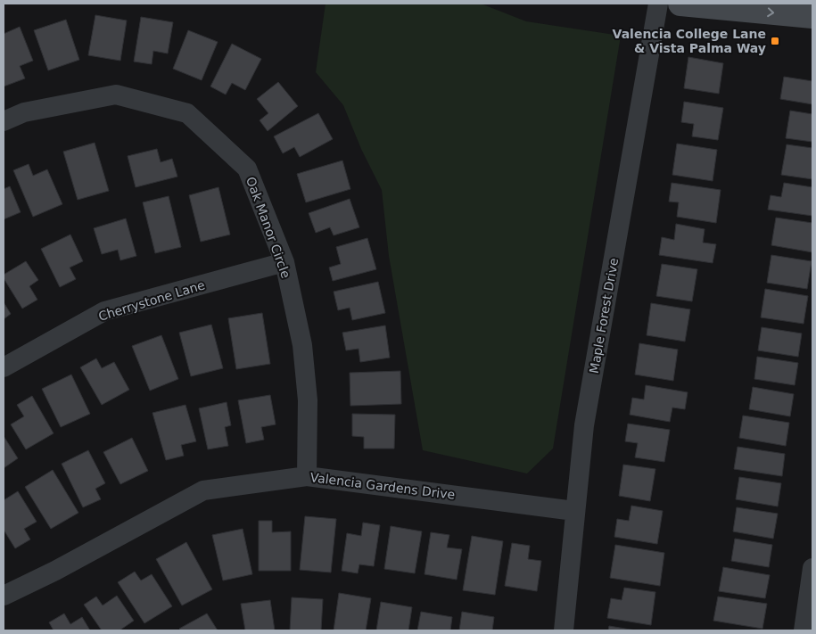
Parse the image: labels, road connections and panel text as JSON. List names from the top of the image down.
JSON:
{
  "streets": {
    "street": [
      "Oak Manor Circle",
      "Cherrystone Lane",
      "Maple Forest Drive",
      "Valencia Gardens Drive"
    ]
  },
  "crossings": [
    ["Oak Manor Circle", "Cherrystone Lane"],
    ["Oak Manor Circle", "Valencia Gardens Drive"],
    ["Maple Forest Drive", "Valencia Gardens Drive"]
  ],
  "places": {
    "transit": ["Valencia College Lane & Vista Palma Way"]
  }
}
